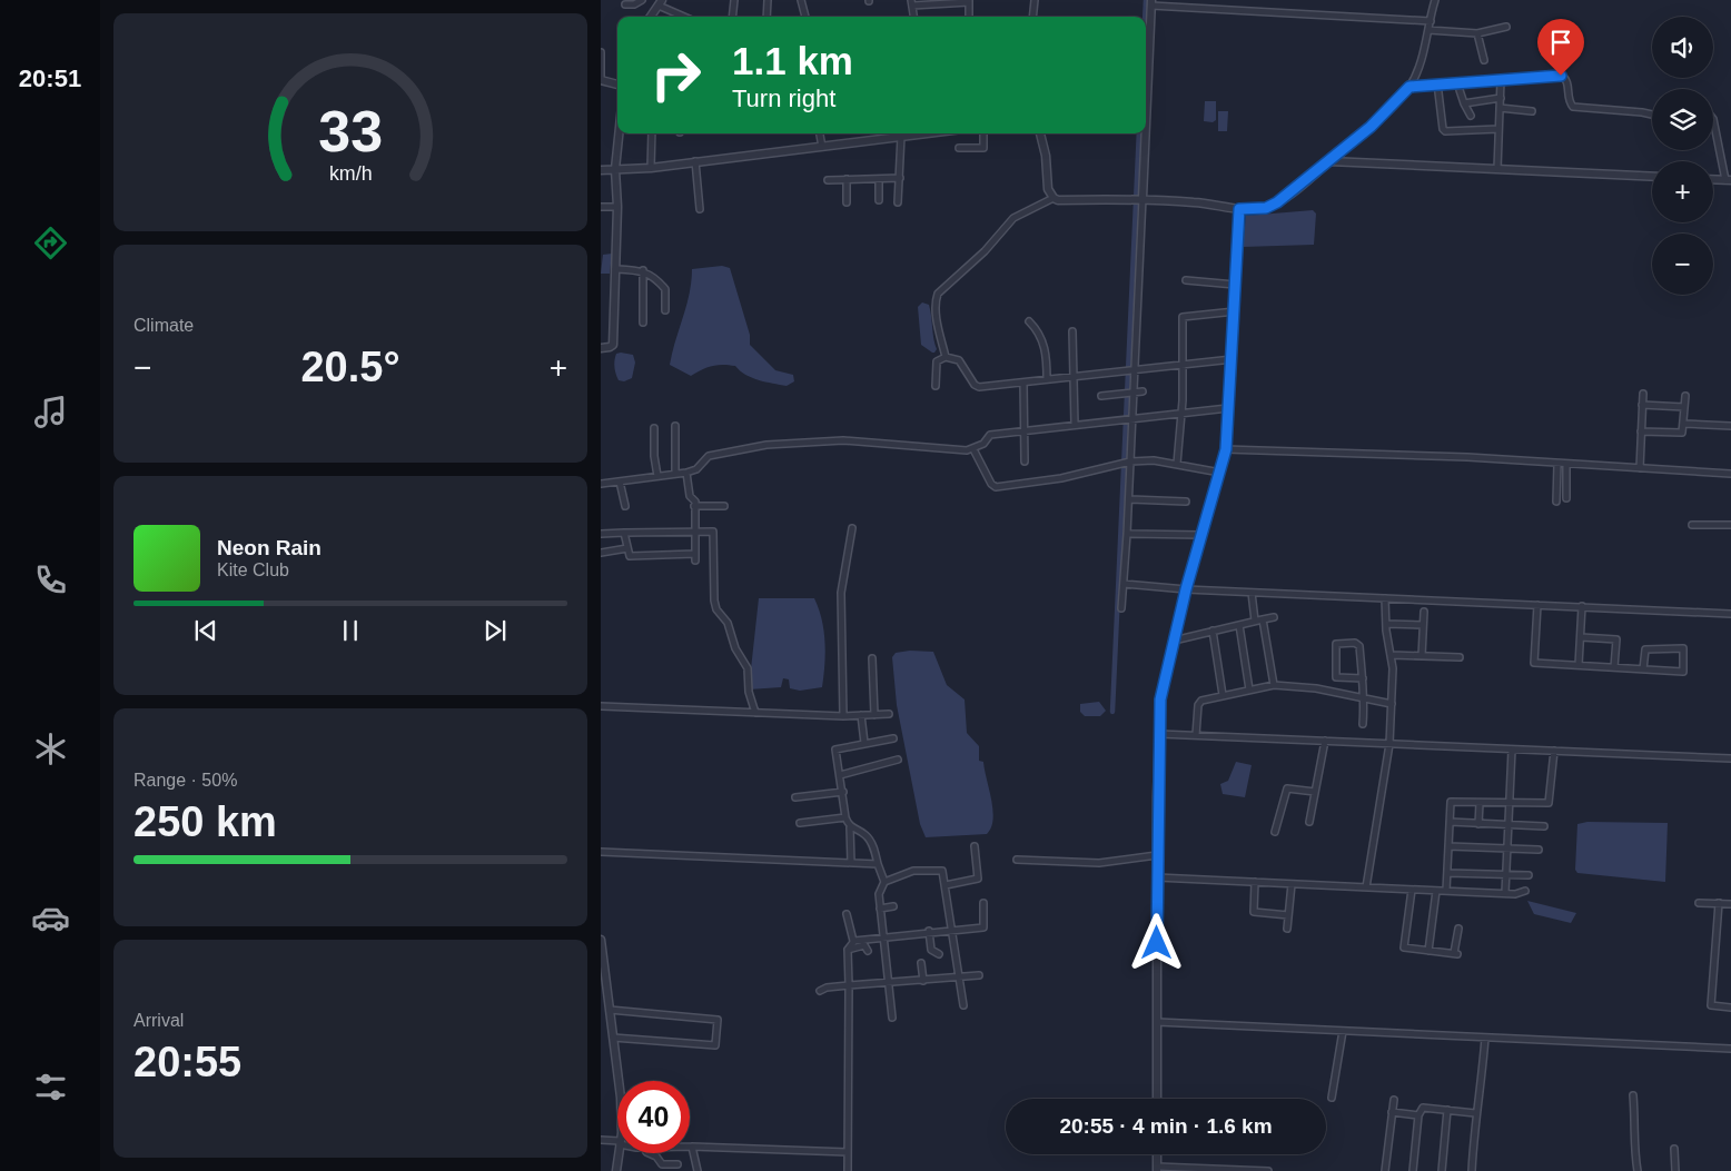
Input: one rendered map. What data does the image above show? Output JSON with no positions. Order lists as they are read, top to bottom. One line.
{"page":{"tabs":"20:51","map_buttons":["+","−"],"turn":["1.1 km","Turn right"],"tile":["Climate",["Range · 50%","250 km"],["Arrival","20:55"]],"heat":["−","20.5°","+"],"song":["Neon Rain","Kite Club"],"limit":"40","trip":"20:55 · 4 min · 1.6 km","gauge":["33","km/h"]}}
